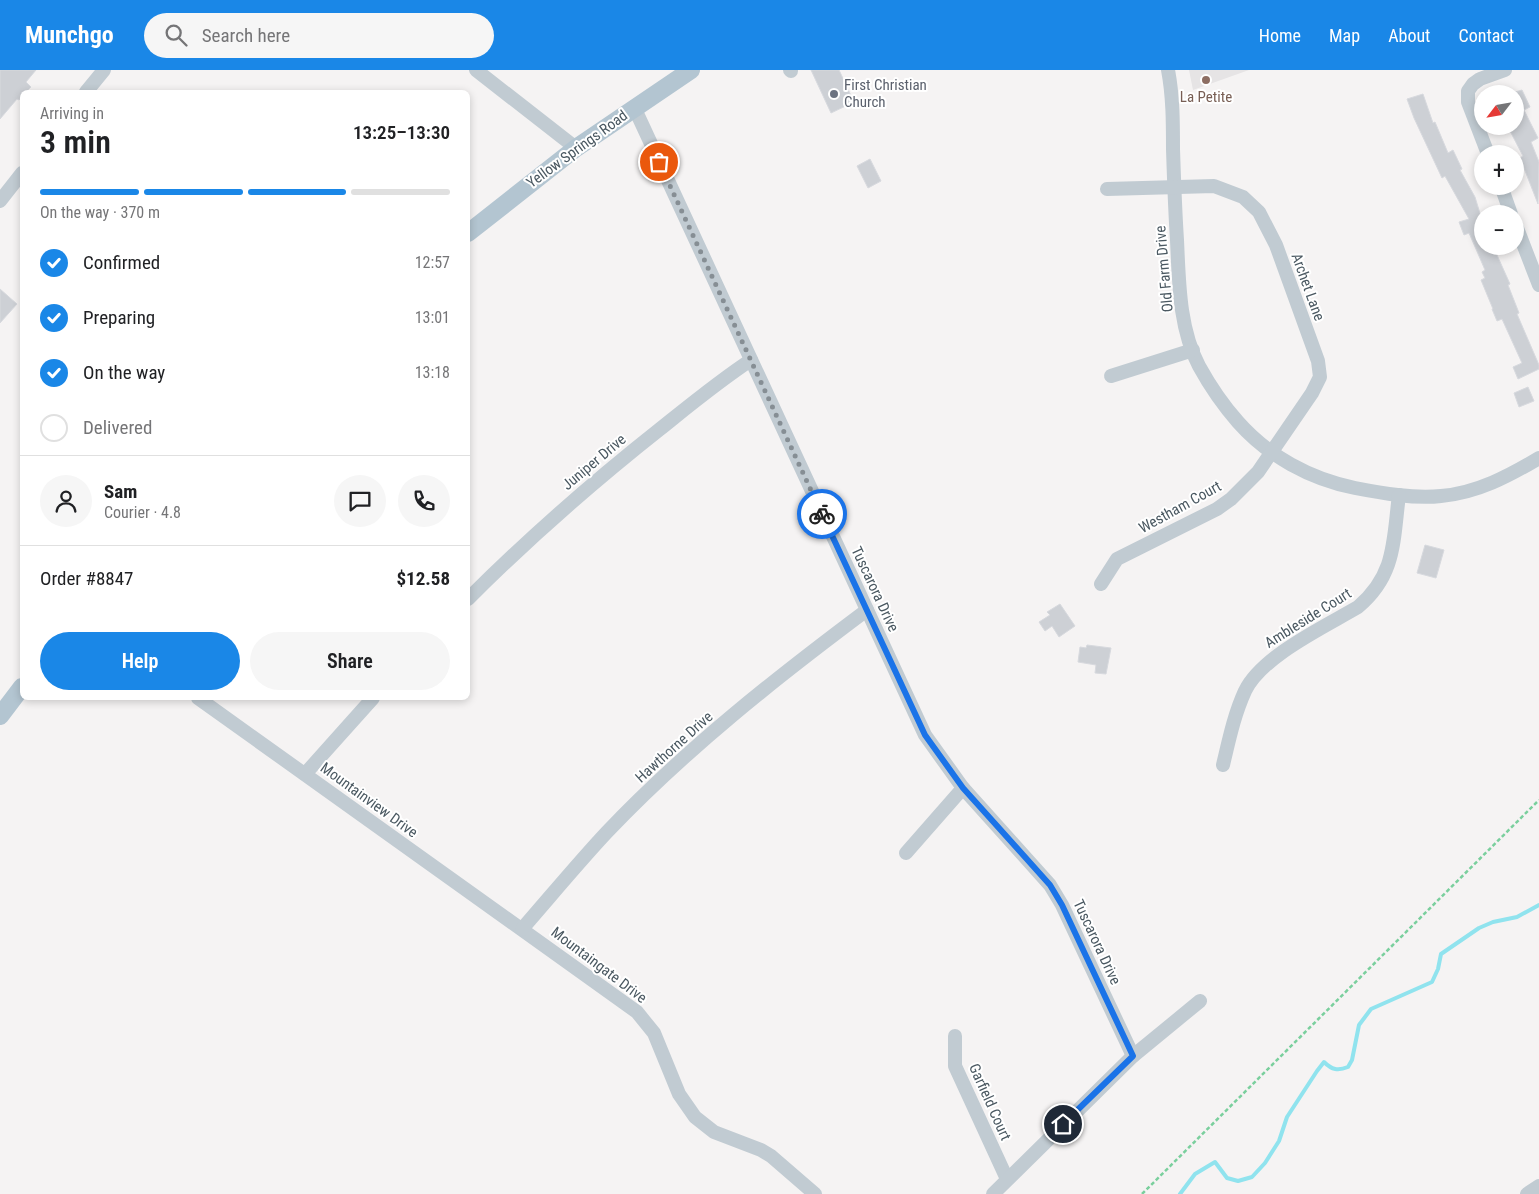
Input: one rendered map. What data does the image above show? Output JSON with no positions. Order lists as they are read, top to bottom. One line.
{"streets":{"main road":["Yellow Springs Road"],"street":["Old Farm Drive","Archet Lane","Juniper Drive","Westham Court","Tuscarora Drive","Ambleside Court","Hawthorne Drive","Mountainview Drive","Mountaingate Drive","Garfield Court"]},"crossings":[["Yellow Springs Road","Tuscarora Drive"],["Old Farm Drive","Archet Lane"],["Old Farm Drive","Westham Court"],["Old Farm Drive","Ambleside Court"],["Archet Lane","Westham Court"],["Juniper Drive","Tuscarora Drive"],["Tuscarora Drive","Hawthorne Drive"],["Hawthorne Drive","Mountainview Drive"],["Hawthorne Drive","Mountaingate Drive"],["Mountainview Drive","Mountaingate Drive"]],"places":["La Petite","First Christian Church"],"north":"bottom left","page":{"header":"Munchgo","search":"Search here","nav":["Home","Map","About","Contact"],"map_buttons":["+","−"],"heading":["3 min","Arriving in","13:25–13:30"],"panel":["Sam","Courier · 4.8","Order #8847","$12.58"],"bar":"On the way · 370 m","list":[["Confirmed","12:57"],["Preparing","13:01"],["On the way","13:18"],"Delivered"],"buttons":["Help","Share"]}}
